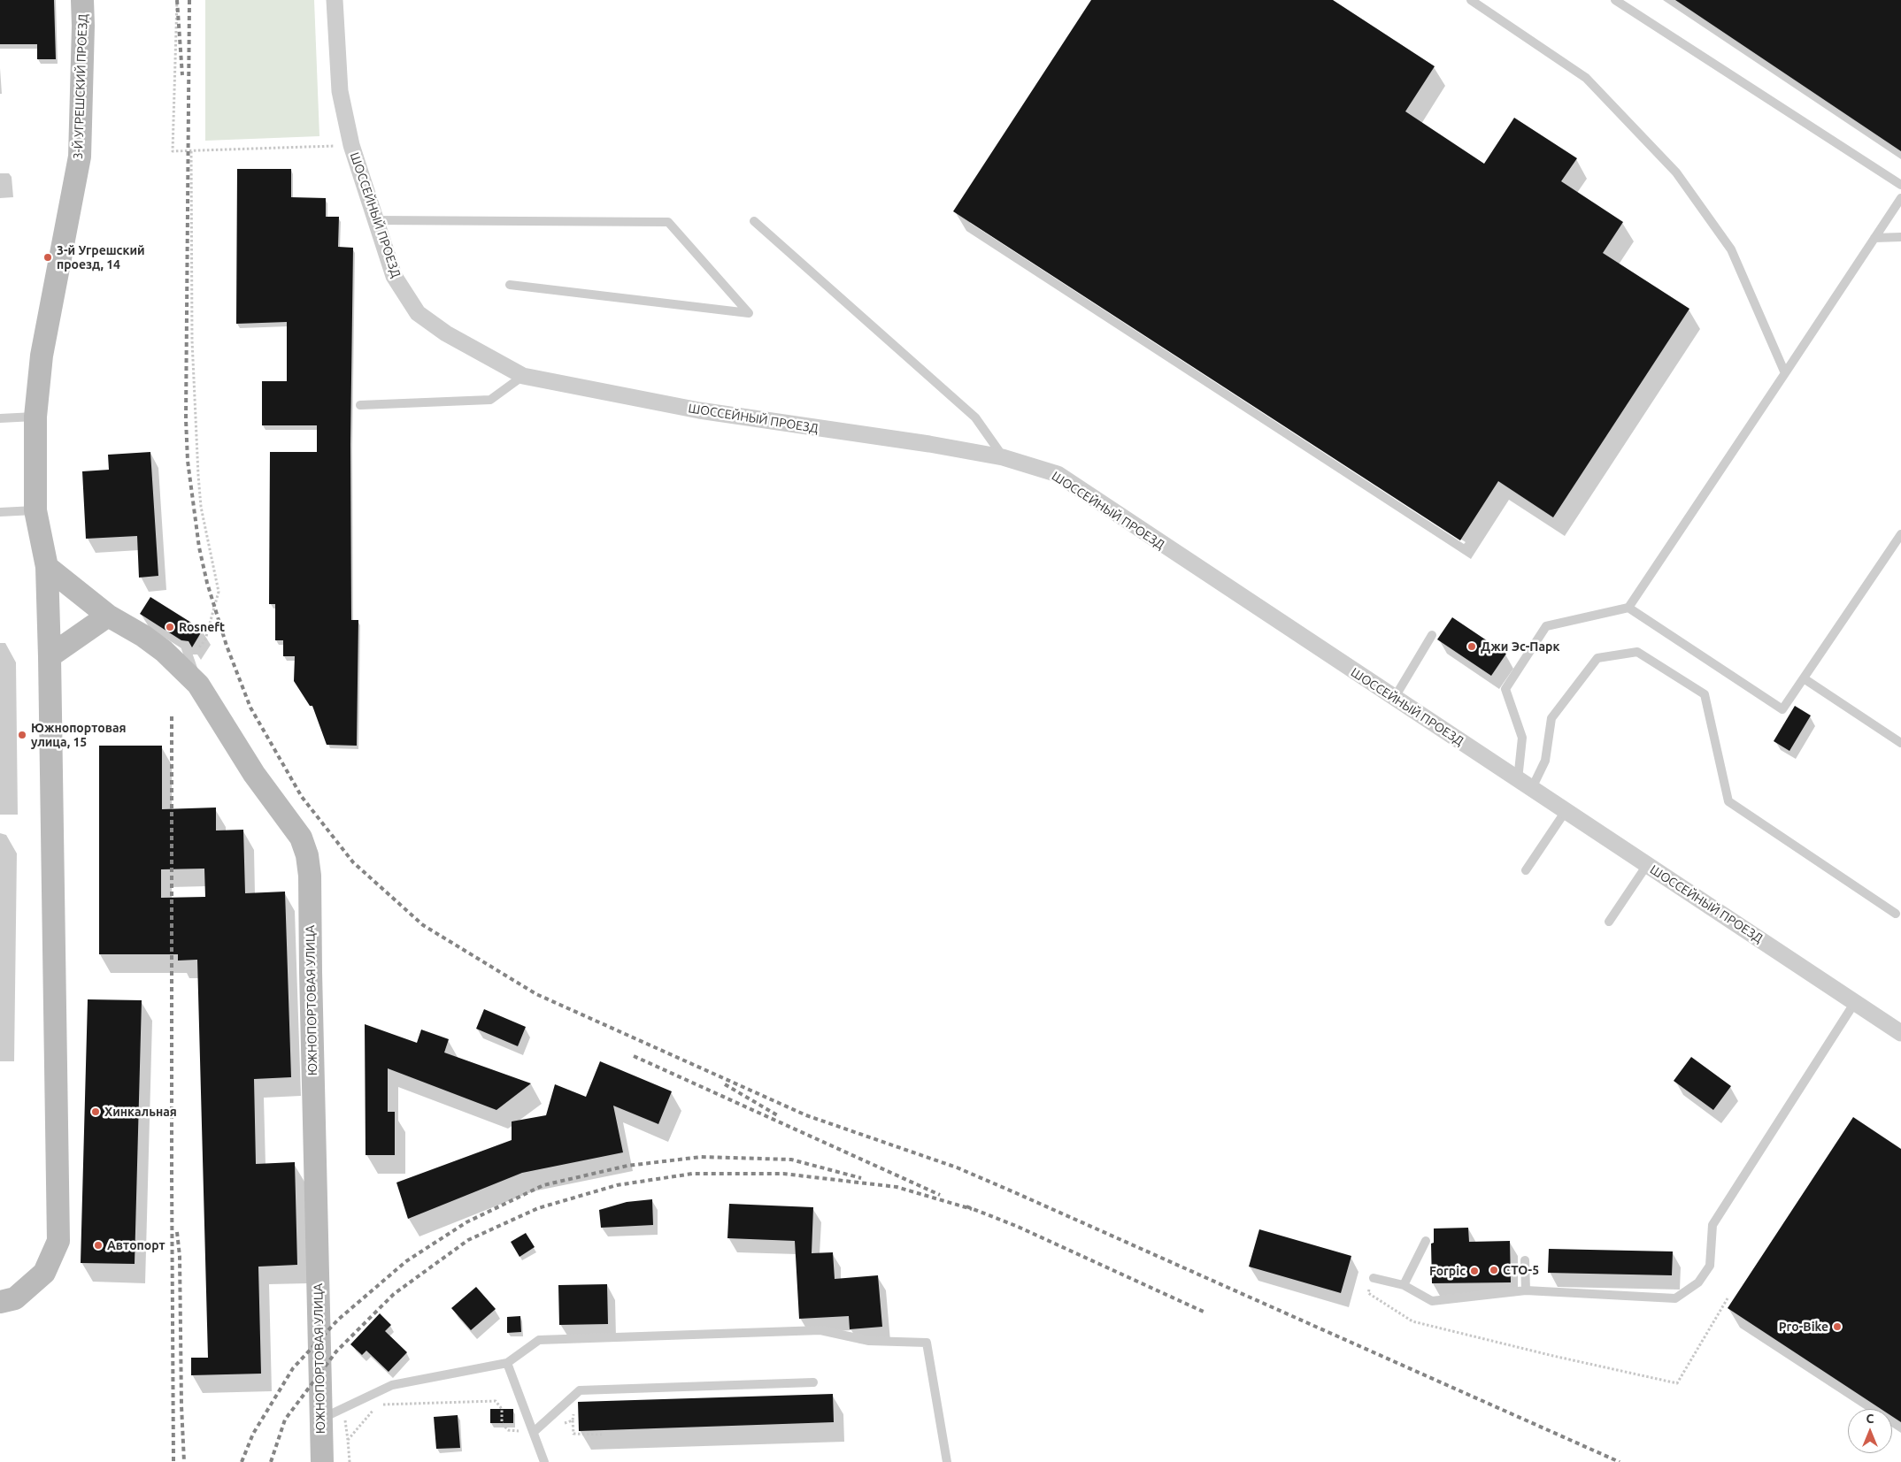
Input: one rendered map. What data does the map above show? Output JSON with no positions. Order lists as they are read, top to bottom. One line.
{"streets":{"street":["3-Й УГРЕШСКИЙ ПРОЕЗД","ШОССЕЙНЫЙ ПРОЕЗД","ЮЖНОПОРТОВАЯ УЛИЦА"]},"crossings":[["3-Й УГРЕШСКИЙ ПРОЕЗД","ЮЖНОПОРТОВАЯ УЛИЦА"]],"places":["3-й Угрешский проезд, 14","Rosneft","Джи Эс-Парк","Южнопортовая улица, 15","Хинкальная","Автопорт","СТО-5","Forpic","Pro-Bike"],"north":"top"}
